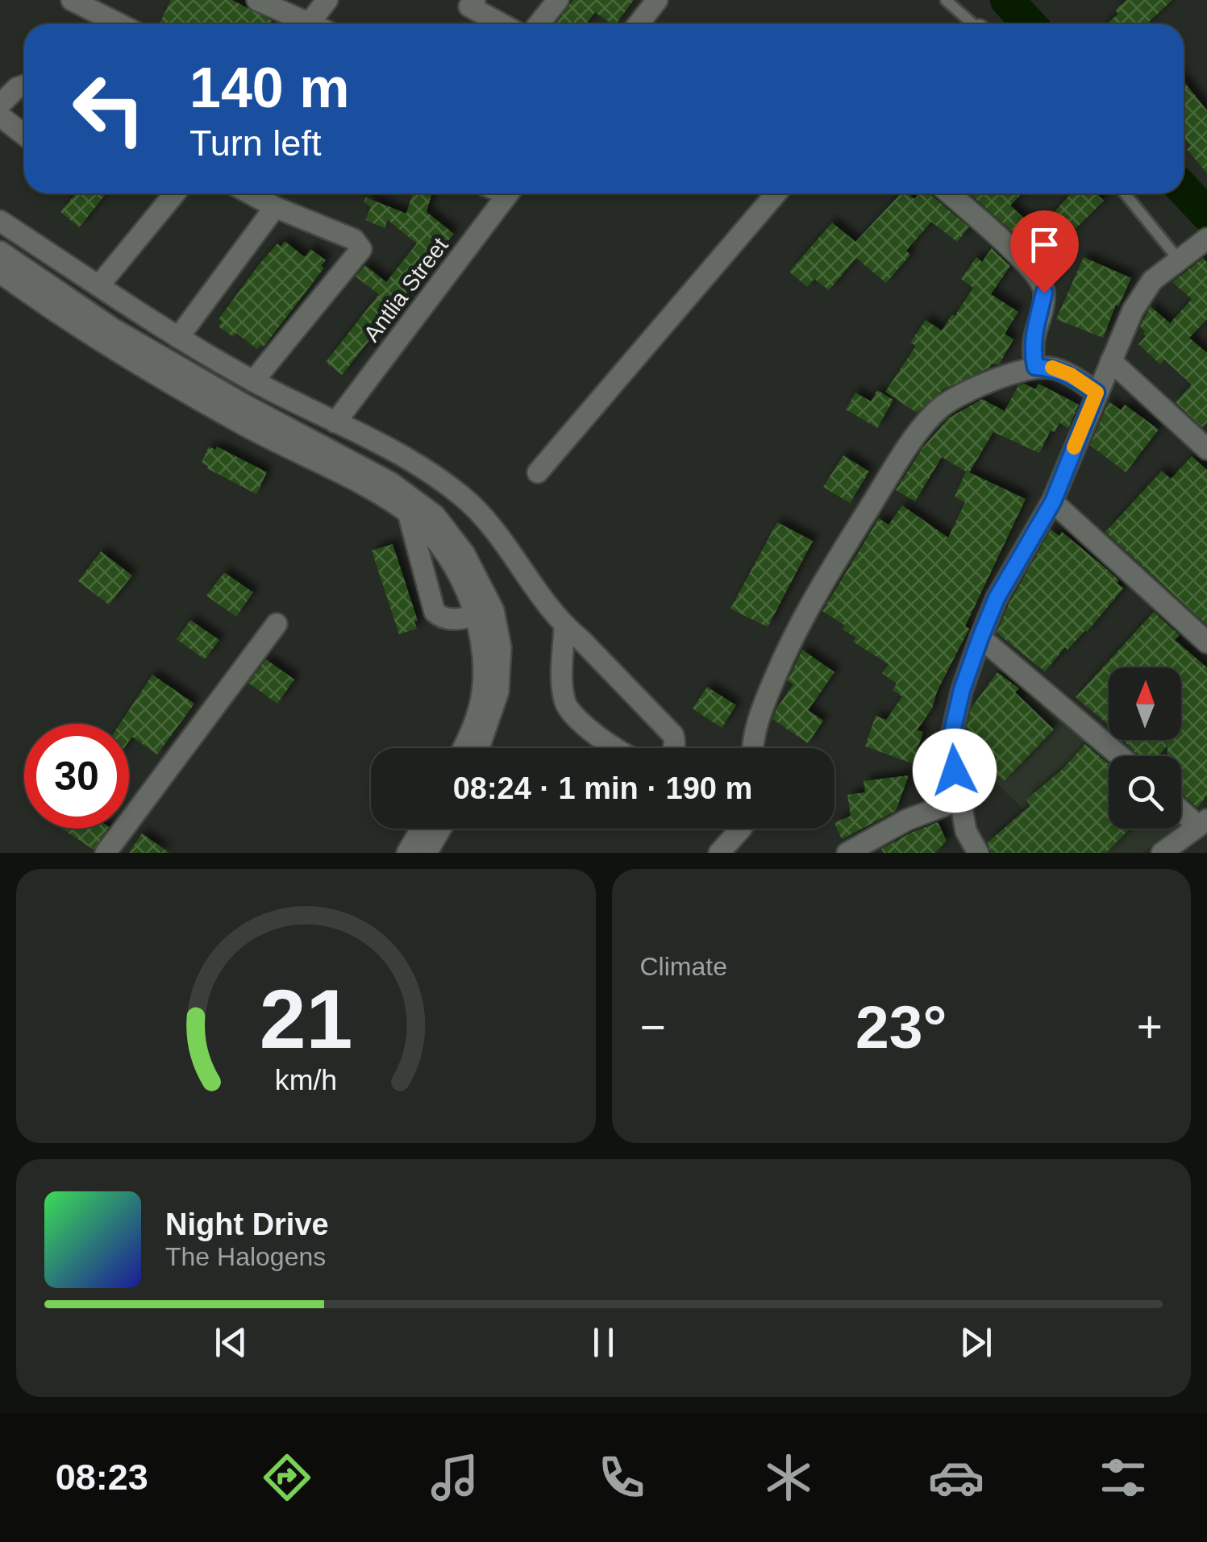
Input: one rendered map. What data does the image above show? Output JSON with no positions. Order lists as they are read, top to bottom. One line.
{"streets":{"street":["Antlia Street"]},"north":"top","page":{"turn":["140 m","Turn left"],"limit":"30","trip":"08:24 · 1 min · 190 m","tile":"Climate","heat":["−","23°","+"],"song":["Night Drive","The Halogens"],"tabs":"08:23","gauge":["21","km/h"]}}
